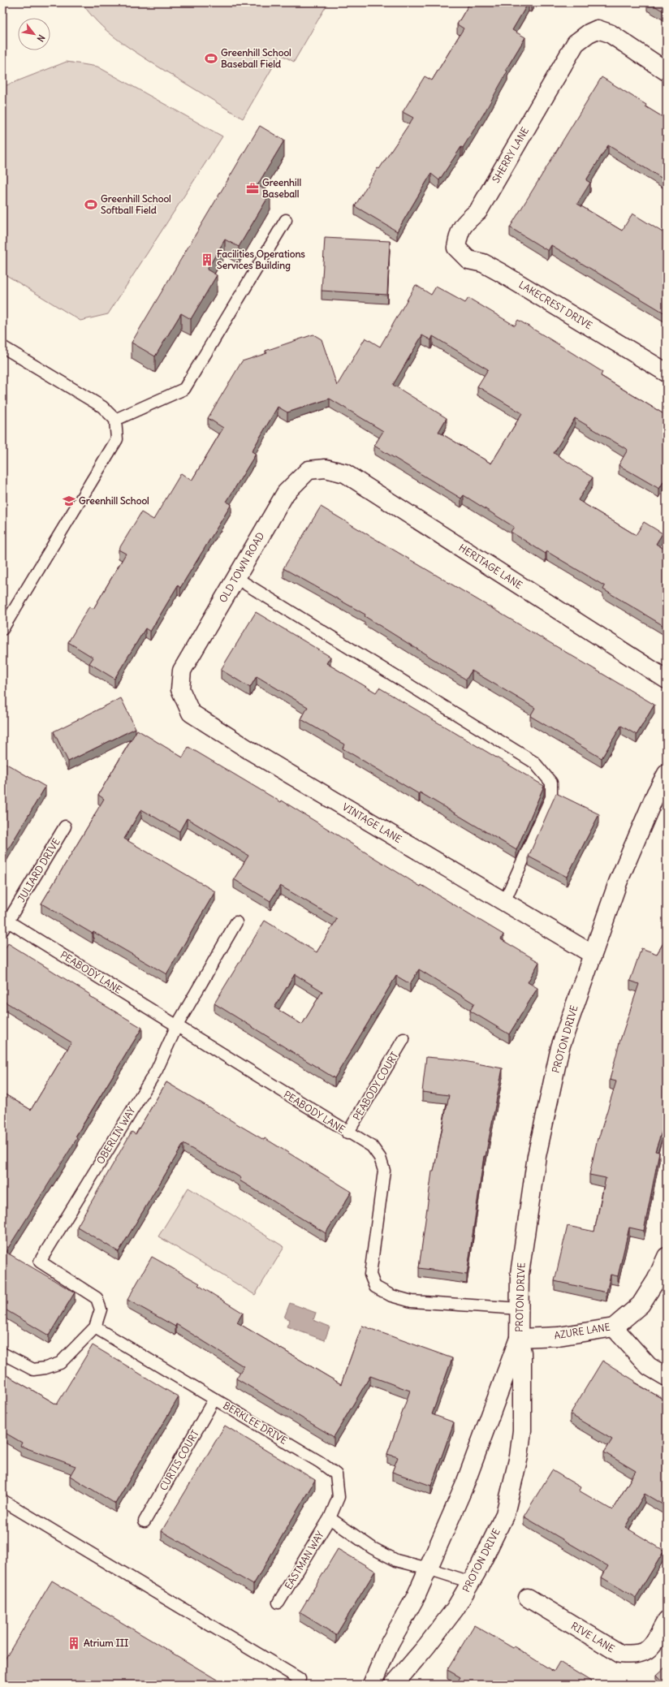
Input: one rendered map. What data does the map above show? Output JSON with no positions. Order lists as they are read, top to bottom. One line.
{"streets":{"street":["SHERRY LANE","LAKECREST DRIVE","HERITAGE LANE","OLD TOWN ROAD","VINTAGE LANE","PROTON DRIVE","AZURE LANE","RIVE LANE"],"lane":["JULIARD DRIVE","PEABODY LANE","PEABODY COURT","OBERLIN WAY","BERKLEE DRIVE","CURTIS COURT","EASTMAN WAY"]},"crossings":[["SHERRY LANE","LAKECREST DRIVE"],["HERITAGE LANE","OLD TOWN ROAD"],["OLD TOWN ROAD","VINTAGE LANE"],["VINTAGE LANE","PROTON DRIVE"],["JULIARD DRIVE","PEABODY LANE"],["PEABODY LANE","PROTON DRIVE"],["PEABODY LANE","PEABODY COURT"],["PEABODY LANE","OBERLIN WAY"],["PROTON DRIVE","AZURE LANE"],["OBERLIN WAY","BERKLEE DRIVE"],["BERKLEE DRIVE","CURTIS COURT"],["BERKLEE DRIVE","EASTMAN WAY"]],"places":{"sports":["Greenhill School Baseball Field","Greenhill School Softball Field"],"office":["Greenhill Baseball"],"building":["Facilities Operations Services Building","Atrium III"],"school or university":["Greenhill School"]},"north":"bottom right"}
